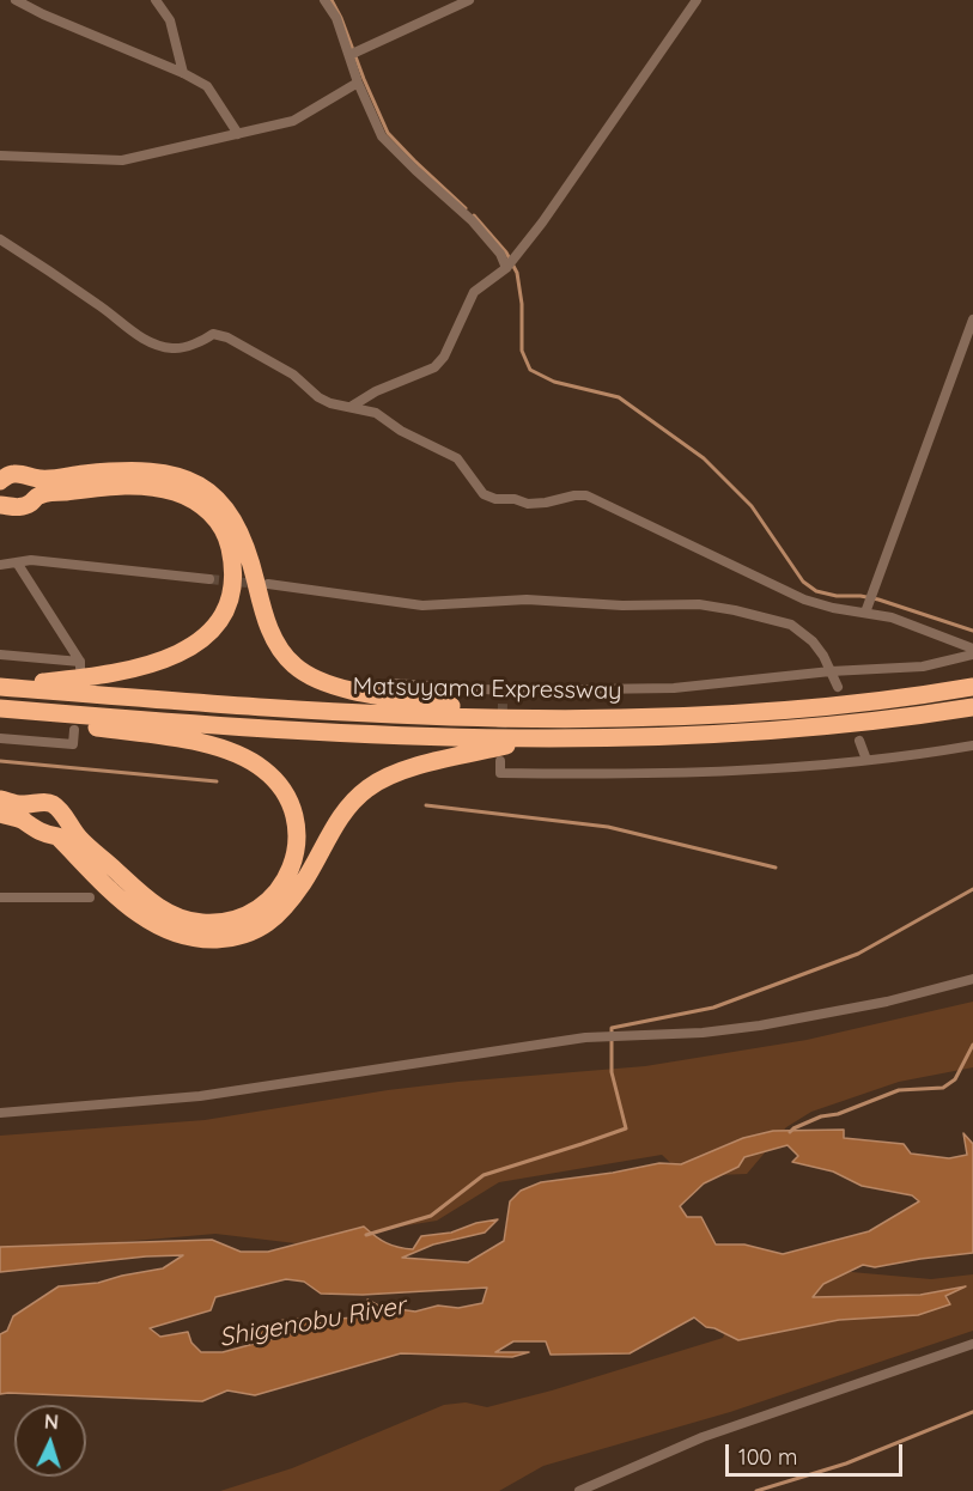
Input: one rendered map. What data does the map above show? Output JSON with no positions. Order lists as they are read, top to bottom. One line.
{"streets":{"highway":["Matsuyama Expressway"]},"water":["Shigenobu River"],"scale_bar":"100 m","north":"top"}
